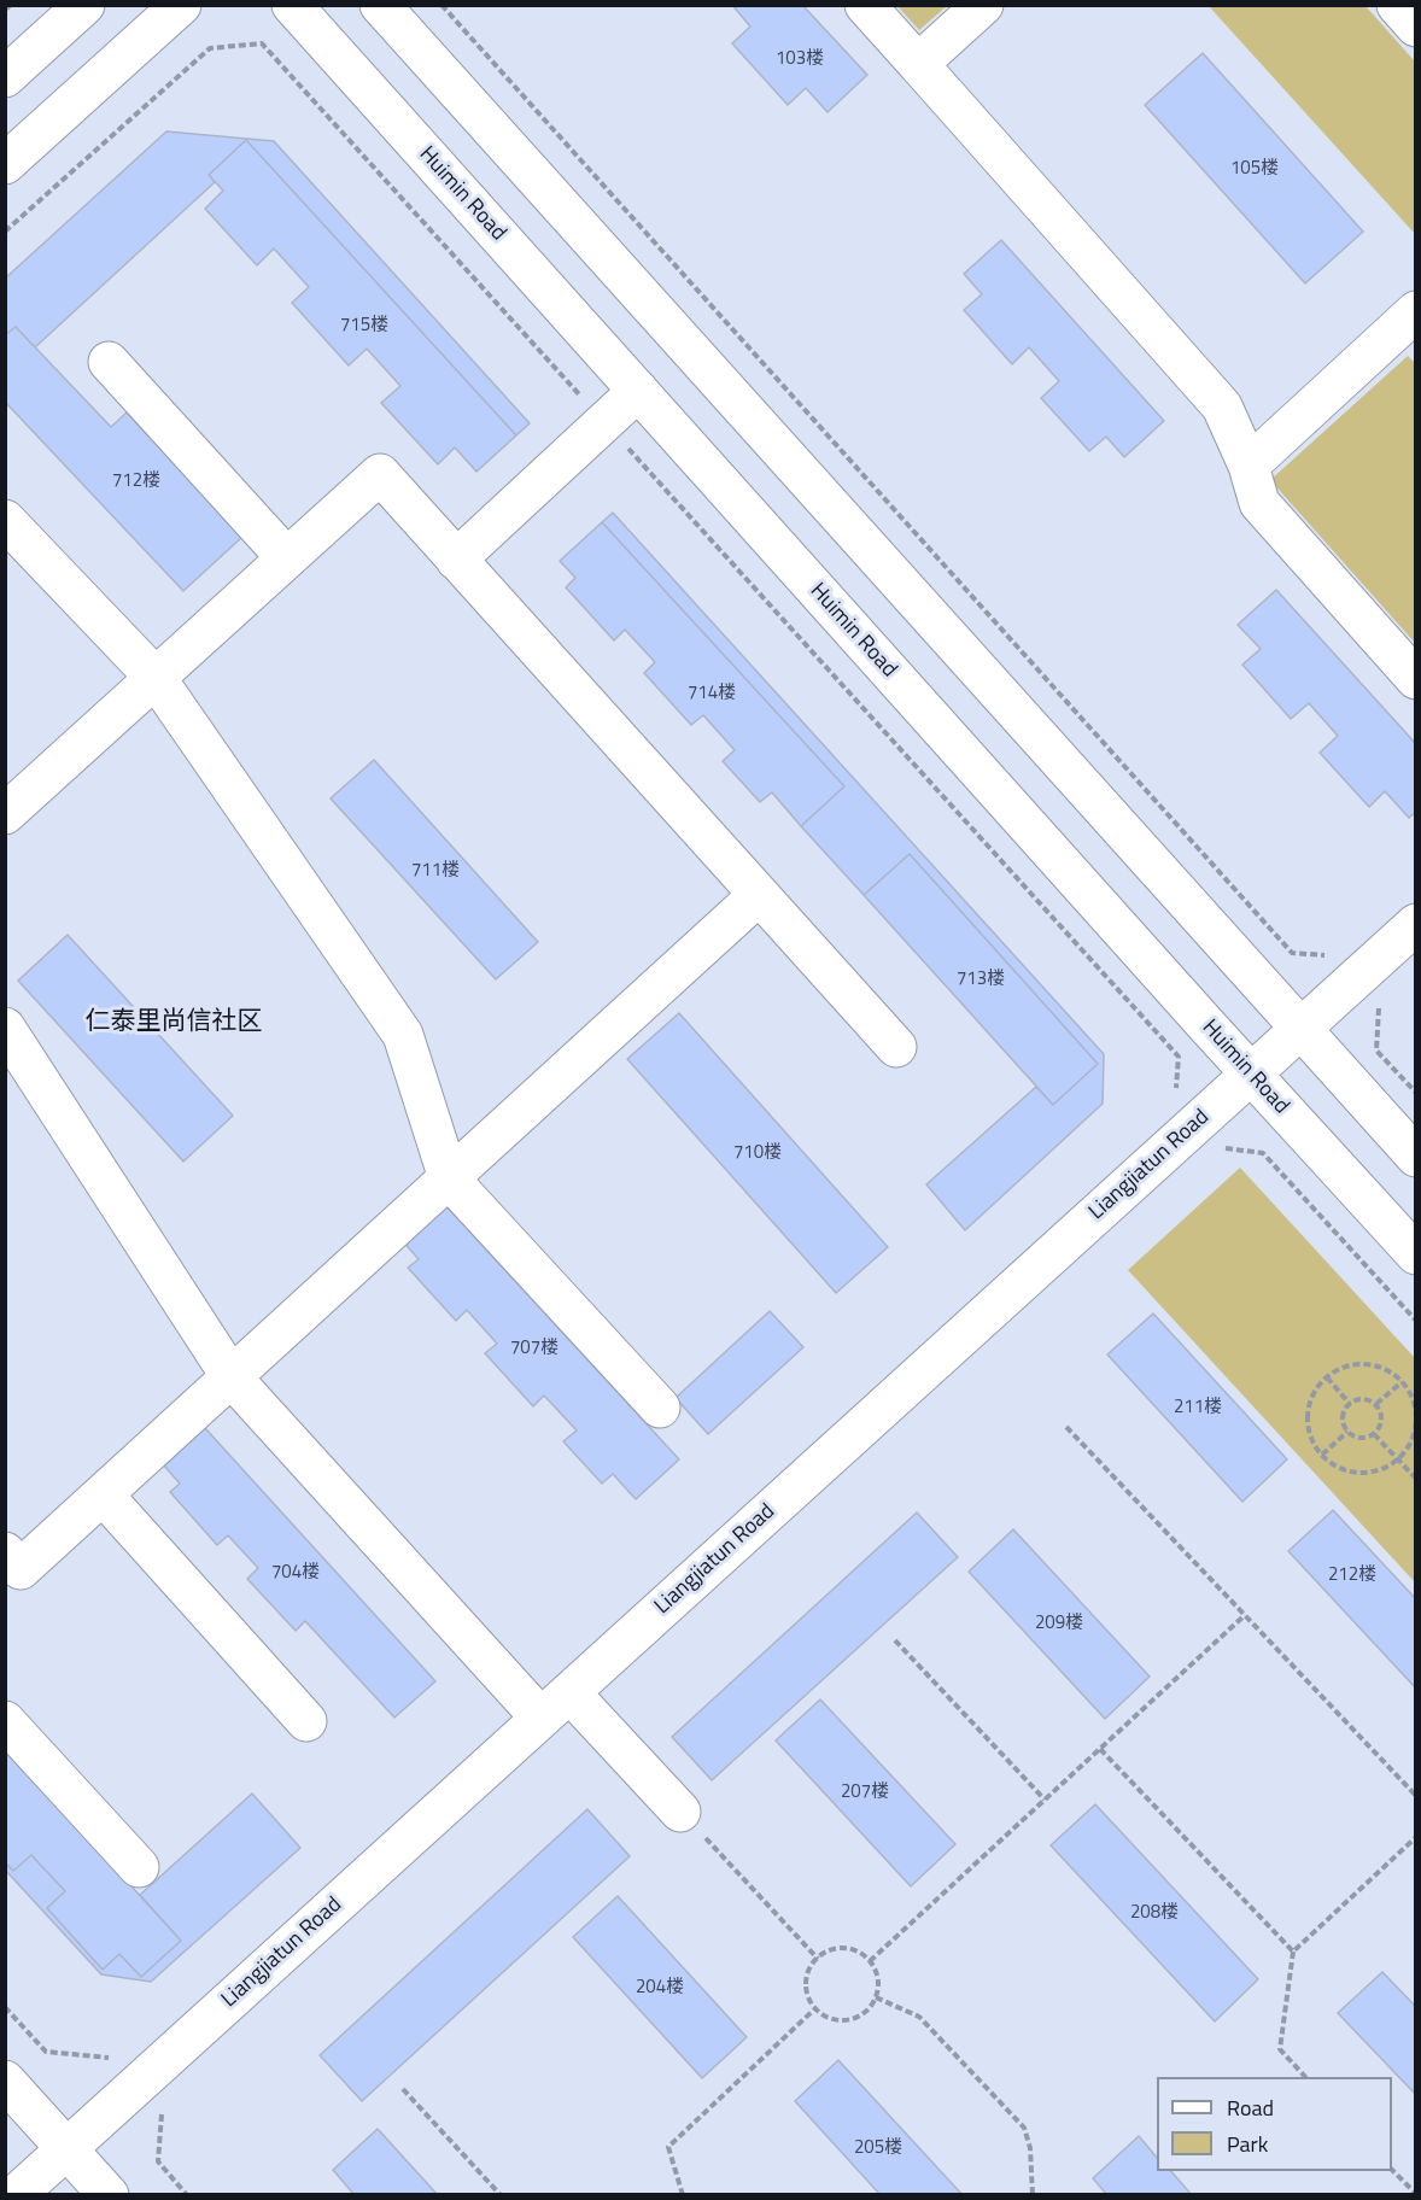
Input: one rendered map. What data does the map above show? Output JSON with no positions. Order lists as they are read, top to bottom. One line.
{"streets":{"main road":["Huimin Road","Liangjiatun Road"]},"crossings":[["Huimin Road","Liangjiatun Road"]],"districts":["仁泰里尚信社区"],"house_numbers":["103楼","105楼","715楼","712楼","714楼","711楼","713楼","710楼","707楼","211楼","704楼","212楼","209楼","207楼","208楼","204楼","205楼"],"legend":["Road","Park"]}
